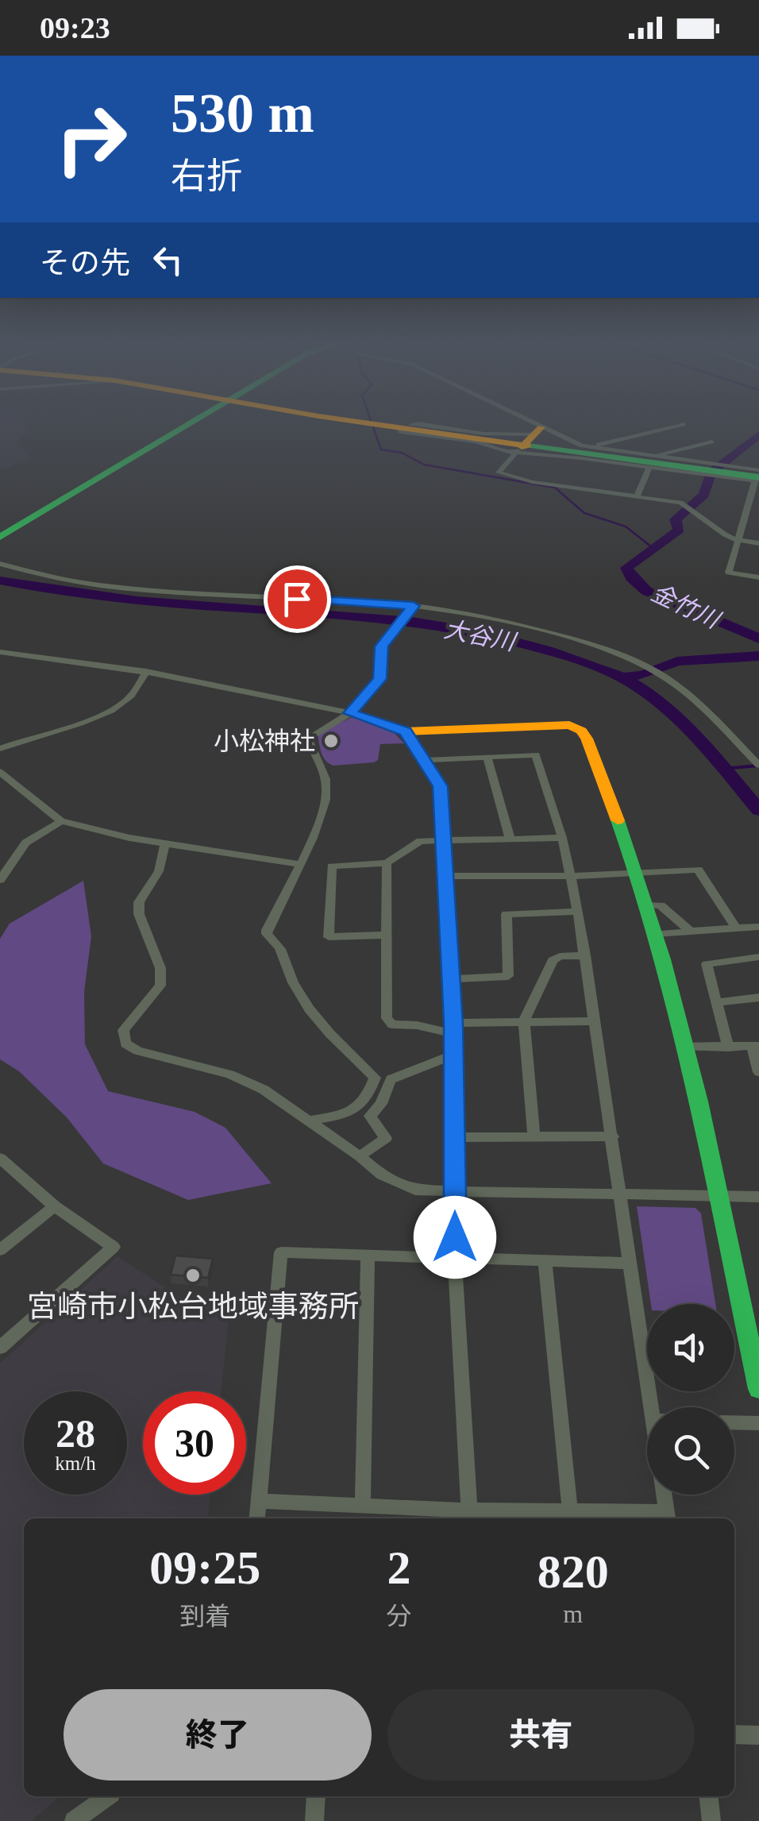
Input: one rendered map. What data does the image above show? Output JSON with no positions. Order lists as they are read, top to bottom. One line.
{"water":["金竹川","大谷川"],"places":["小松神社","宮崎市小松台地域事務所"],"page":{"status":"09:23","turn":["530 m","右折"],"then":"その先","speed":"28 km/h","limit":"30","eta":["09:25","到着","2","分","820","m"],"buttons":["終了","共有"]}}
